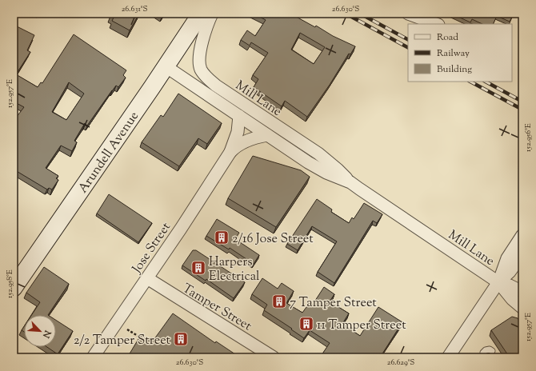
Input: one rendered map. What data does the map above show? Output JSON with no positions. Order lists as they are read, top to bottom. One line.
{"streets":{"main road":["Arundell Avenue"],"street":["Mill Lane","Jose Street","Tamper Street"]},"crossings":[["Mill Lane","Arundell Avenue"],["Mill Lane","Jose Street"],["Jose Street","Tamper Street"]],"places":{"building":["2/16 Jose Street","Harpers Electrical","7 Tamper Street","11 Tamper Street","2/2 Tamper Street"]},"legend":["Road","Railway","Building"],"north":"bottom right","coordinates":["26.631°S","26.630°S","152.957°E","152.956°E","152.958°E","26.629°S"]}
